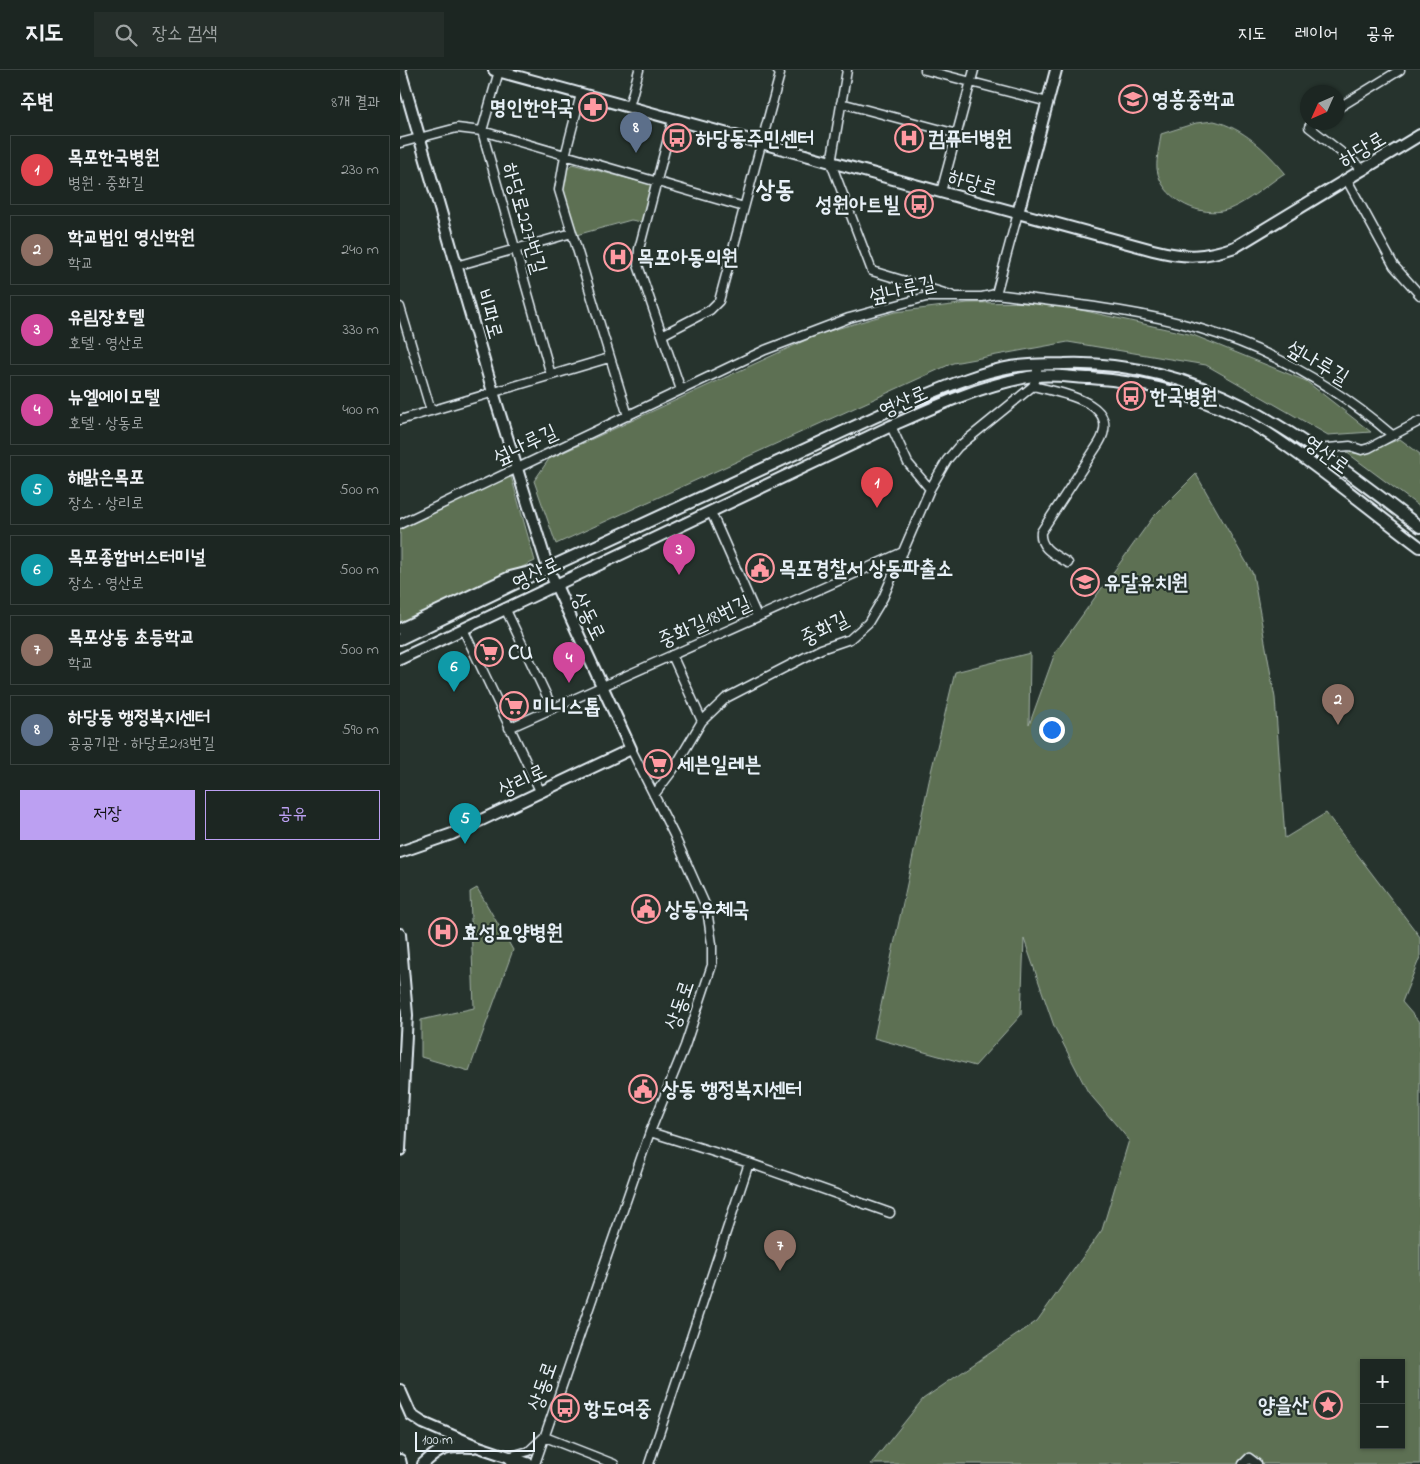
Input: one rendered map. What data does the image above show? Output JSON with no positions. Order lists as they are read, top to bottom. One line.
{"streets":{"street":["하당로","하당로227번길","섶나루길","비파로","영산로","상동로","중화길18번길","중화길","상리로"]},"crossings":[["섶나루길","비파로"],["비파로","영산로"],["비파로","상동로"],["영산로","상동로"],["영산로","중화길"],["상동로","중화길18번길"],["상동로","중화길"],["상동로","상리로"],["중화길18번길","중화길"]],"districts":["상동"],"places":{"school or university":["영흥중학교","유달유치원"],"pharmacy":["명인한약국"],"bus stop":["하당동주민센터","성원아트빌","한국병원","항도여중"],"hospital":["컴퓨터병원","목포아동의원","효성요양병원"],"public building":["목포경찰서 상동파출소","상동우체국","상동 행정복지센터"],"supermarket":["CU","미니스톱","세븐일레븐"],"place":["양을산"]},"scale_bar":"100 m","north":"bottom left","page":{"header":"지도","search":"장소 검색","nav":["지도","레이어","공유"],"heading":["주변","8개 결과"],"pins":["8","1","3","4","6","2","5","7"],"list":[{"mark":"1","name":"목포한국병원","note":"병원 · 중화길","value":"230 m"},{"mark":"2","name":"학교법인 영신학원","note":"학교","value":"240 m"},{"mark":"3","name":"유림장호텔","note":"호텔 · 영산로","value":"330 m"},{"mark":"4","name":"뉴엘에이모텔","note":"호텔 · 상동로","value":"400 m"},{"mark":"5","name":"해맑은목포","note":"장소 · 상리로","value":"500 m"},{"mark":"6","name":"목포종합버스터미널","note":"장소 · 영산로","value":"500 m"},{"mark":"7","name":"목포상동 초등학교","note":"학교","value":"500 m"},{"mark":"8","name":"하당동 행정복지센터","note":"공공기관 · 하당로213번길","value":"590 m"}],"buttons":["저장","공유"],"map_buttons":["+","−"],"scale":"100 m"}}
